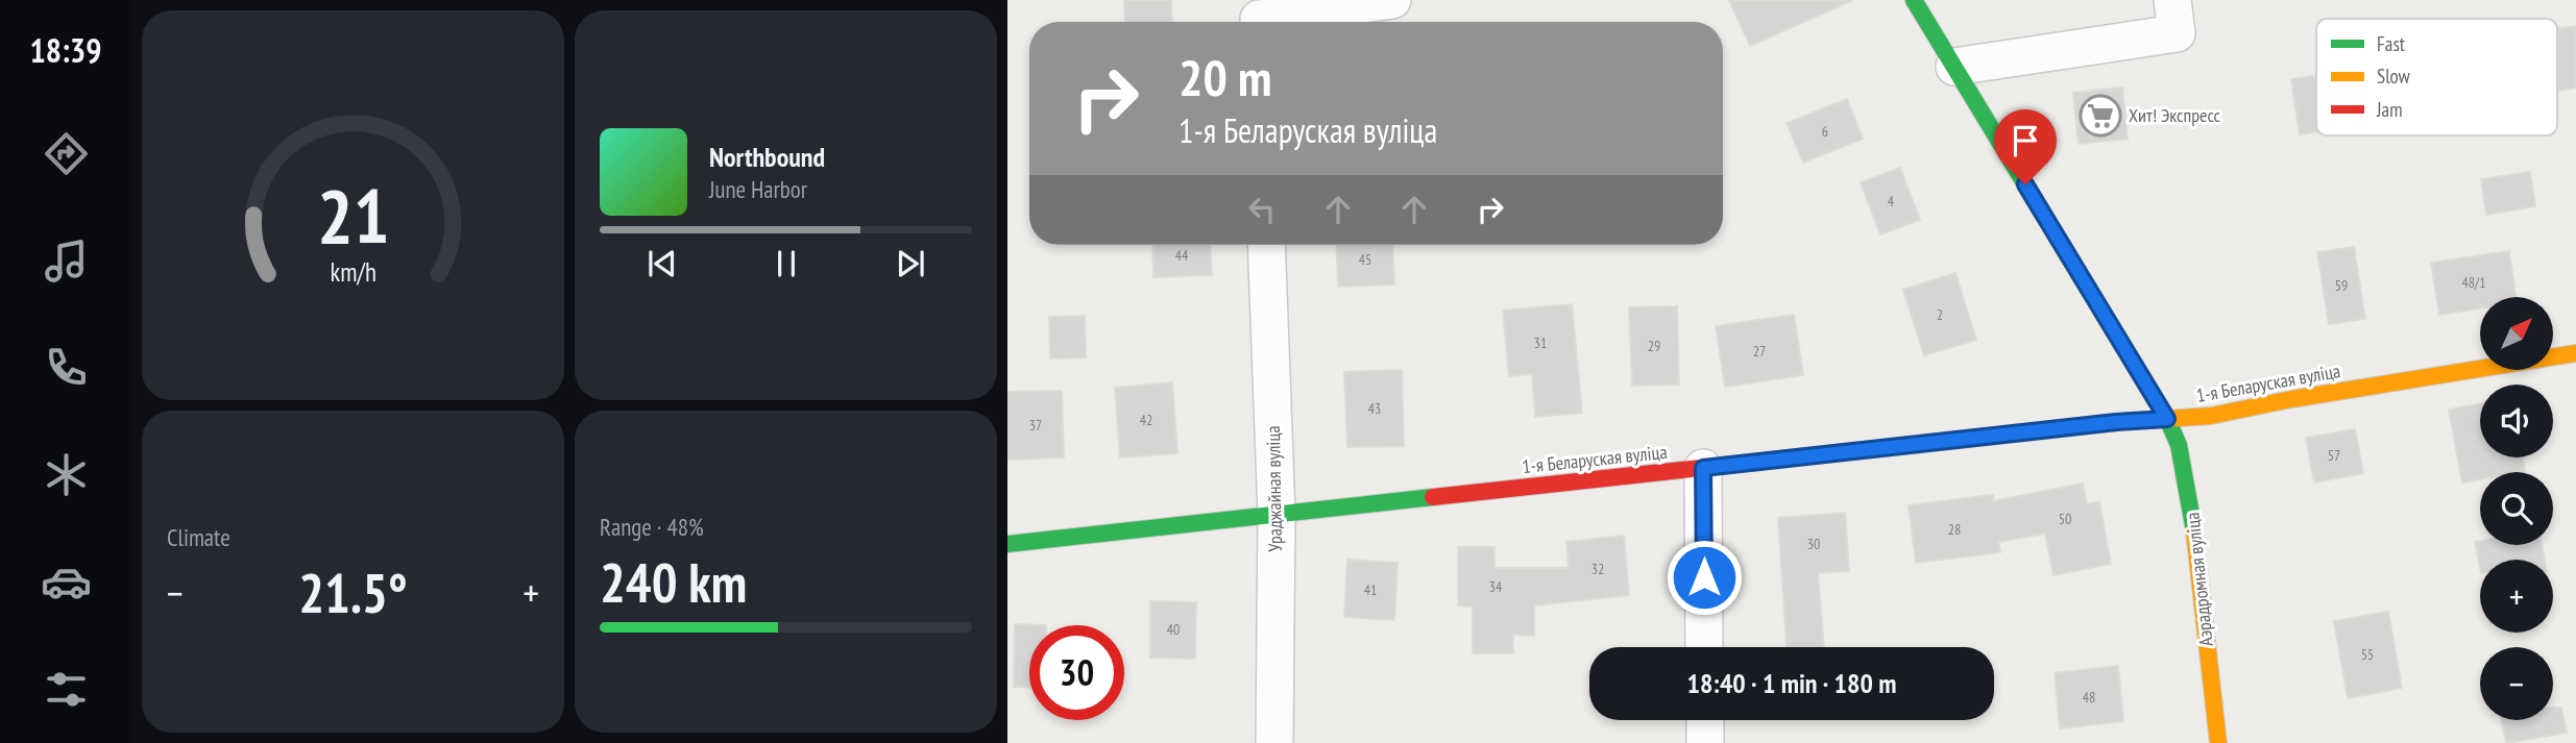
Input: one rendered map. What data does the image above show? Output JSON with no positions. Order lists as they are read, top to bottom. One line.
{"streets":{"street":["1-я Беларуская вуліца","Ураджайная вуліца","Аэрадромная вуліца"]},"crossings":[["1-я Беларуская вуліца","Ураджайная вуліца"],["1-я Беларуская вуліца","Аэрадромная вуліца"]],"places":{"supermarket":["Хит! Экспресс"]},"house_numbers":["6","4","44","45","48/1","59","2","31","29","27","43","42","37","57","50","28","30","32","34","41","40","55","48"],"legend":["Fast","Slow","Jam"],"north":"top right","page":{"tabs":"18:39","turn":["20 m","1-я Беларуская вуліца"],"song":["Northbound","June Harbor"],"map_buttons":["+","−"],"tile":["Climate",["Range · 48%","240 km"]],"heat":["−","21.5°","+"],"limit":"30","trip":"18:40 · 1 min · 180 m","gauge":["21","km/h"]}}
